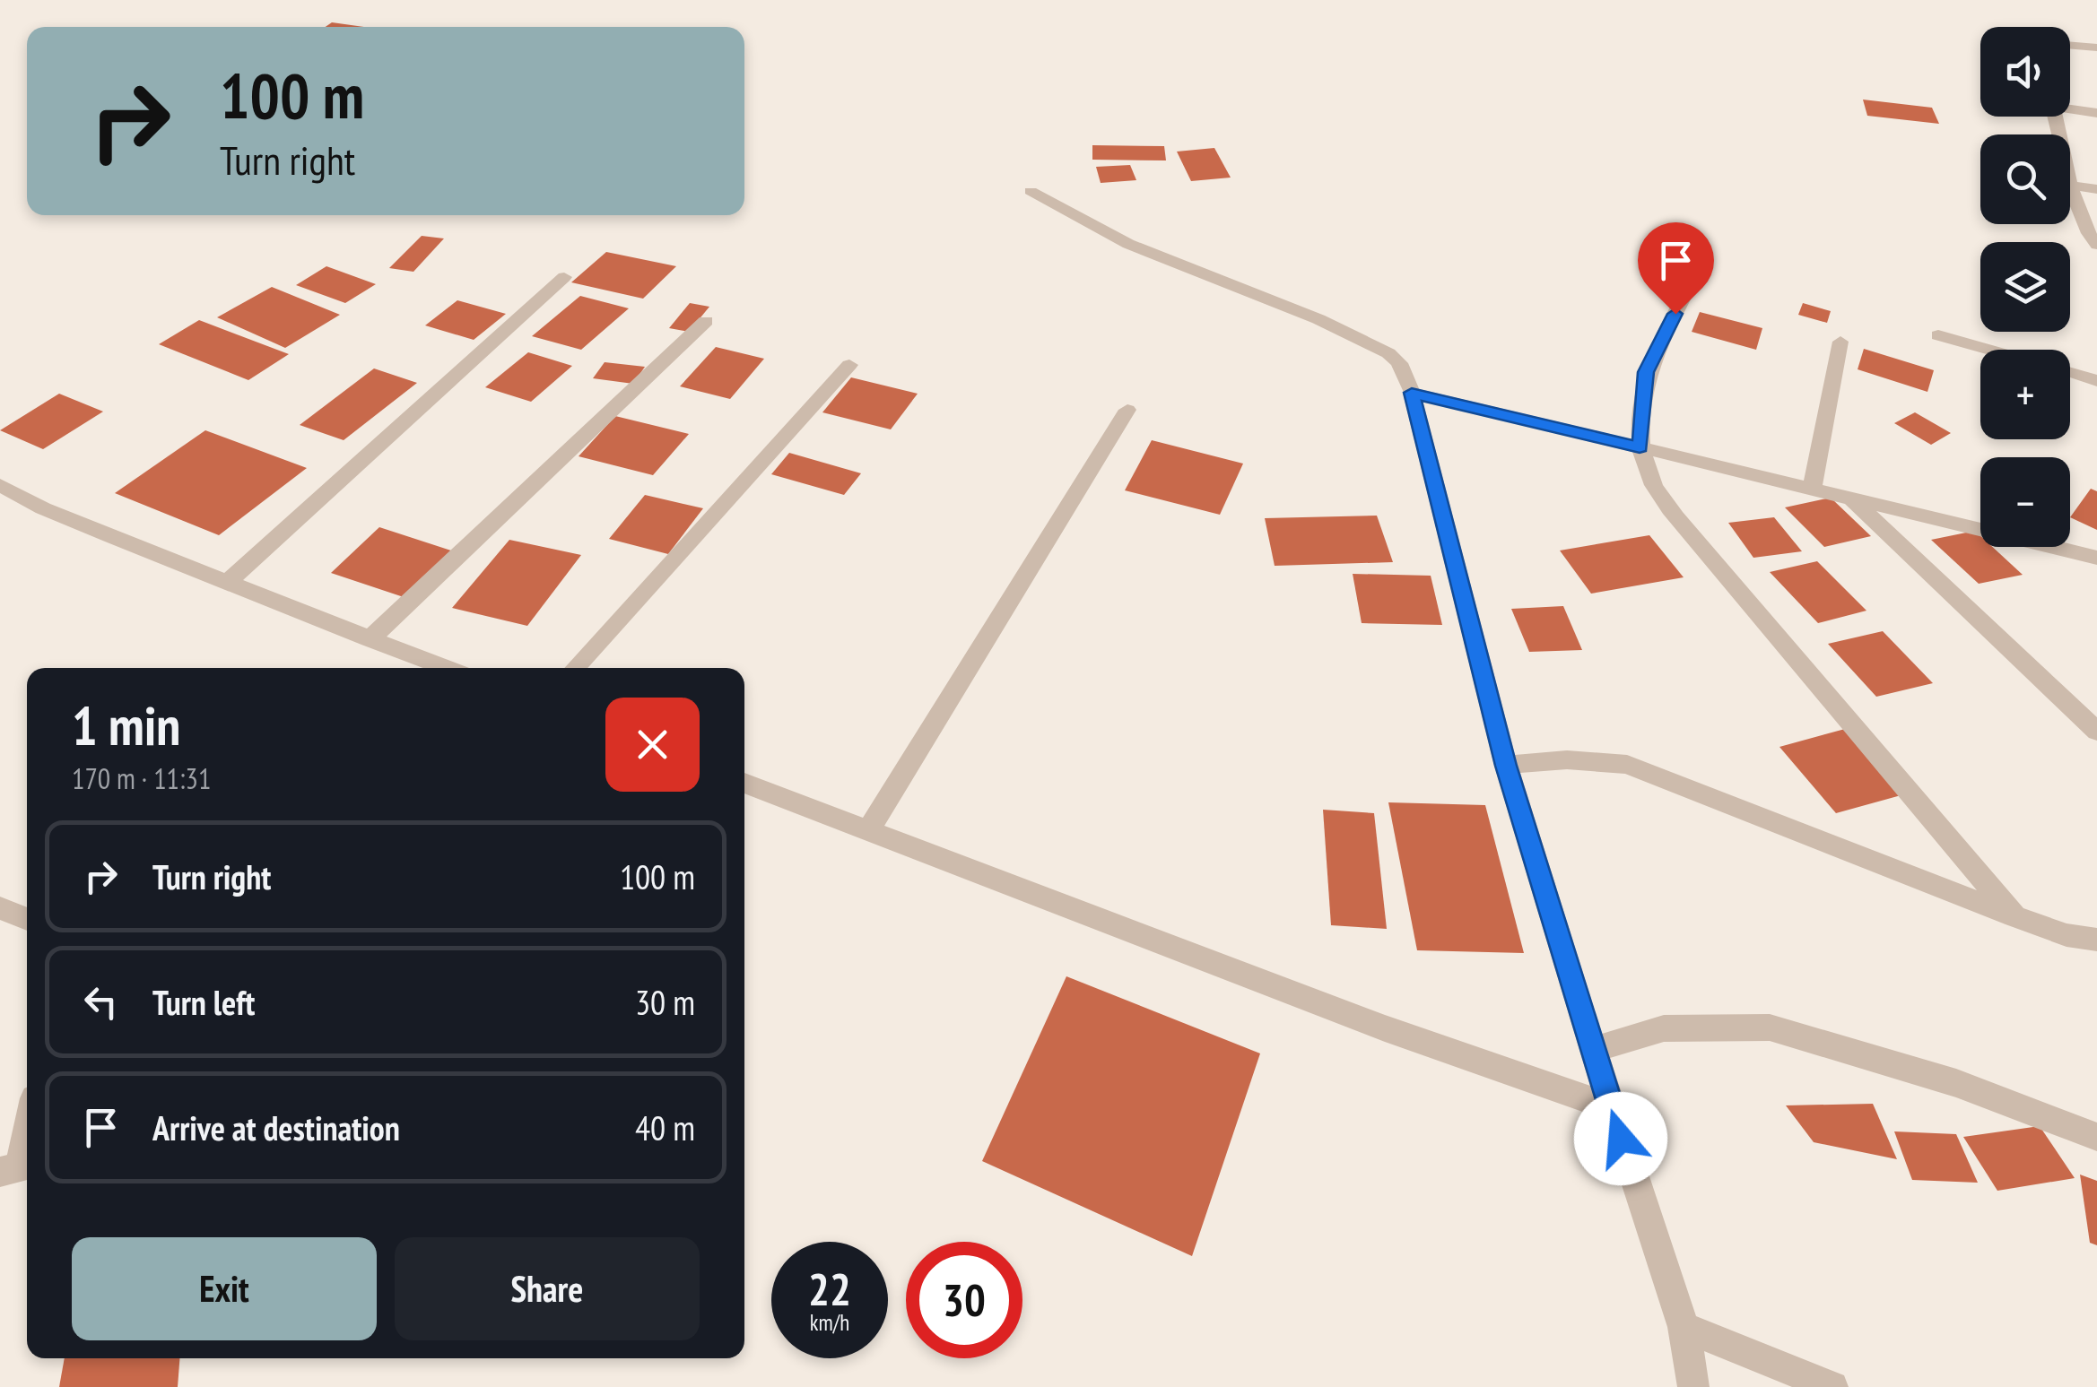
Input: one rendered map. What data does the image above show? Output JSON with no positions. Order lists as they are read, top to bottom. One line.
{"page":{"map_buttons":["+","−"],"turn":["100 m","Turn right"],"heading":["1 min","170 m · 11:31"],"list":[{"name":"Turn right","value":"100 m"},{"name":"Turn left","value":"30 m"},{"name":"Arrive at destination","value":"40 m"}],"buttons":["Exit","Share"],"speed":"22 km/h","limit":"30"}}
